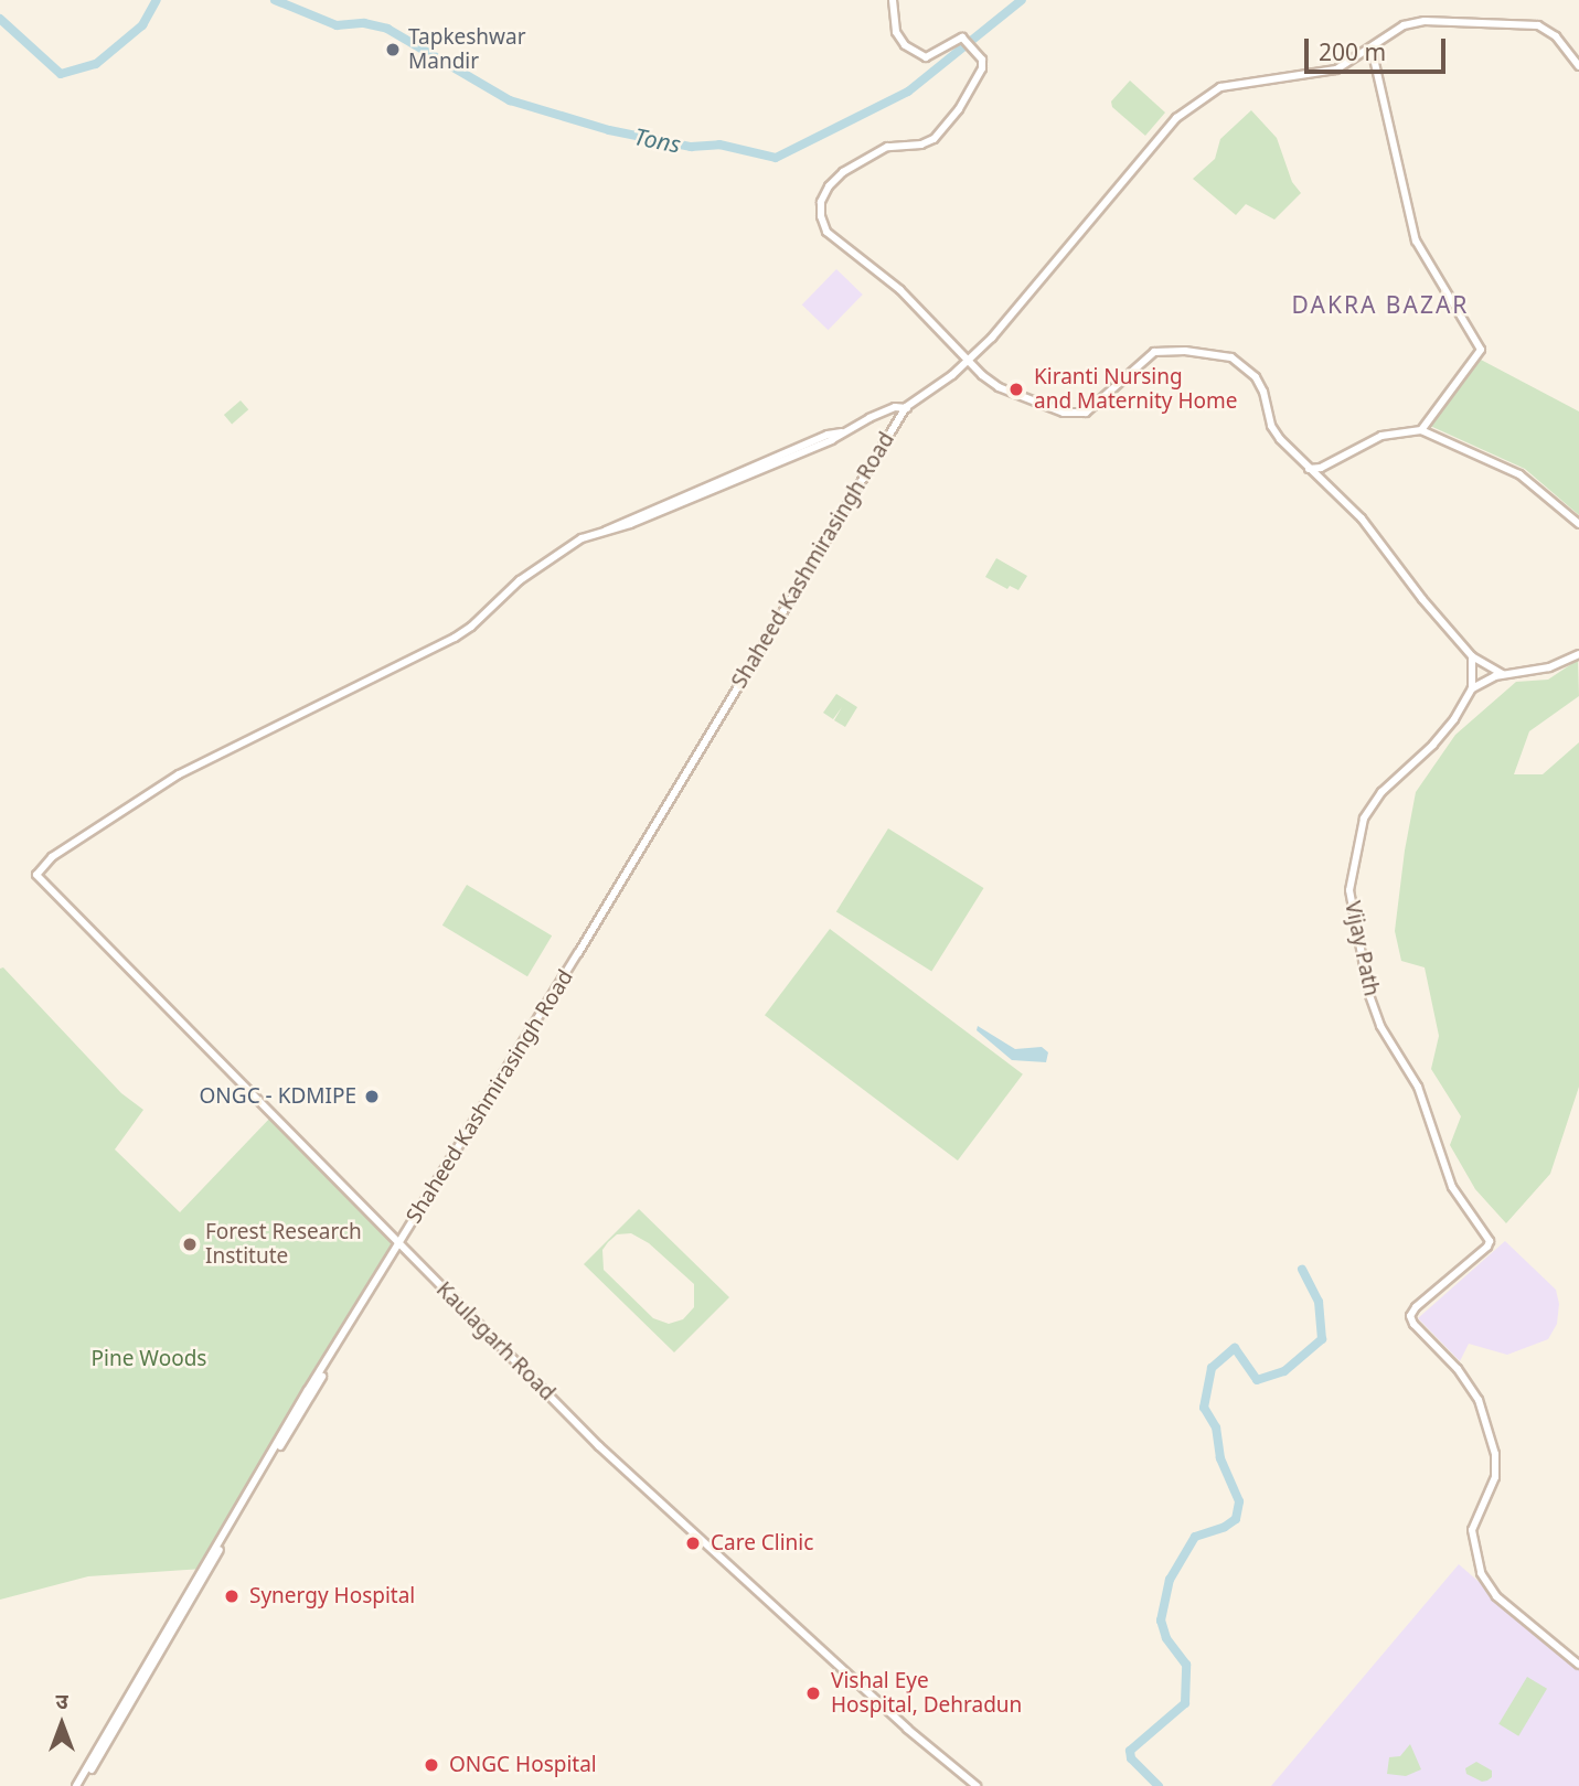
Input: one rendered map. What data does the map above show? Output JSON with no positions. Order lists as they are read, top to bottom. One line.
{"streets":{"street":["Shaheed Kashmirasingh Road","Vijay Path","Kaulagarh Road"]},"crossings":[["Shaheed Kashmirasingh Road","Kaulagarh Road"]],"districts":["DAKRA BAZAR"],"water":["Tons"],"parks":["Pine Woods"],"places":["Tapkeshwar Mandir","Kiranti Nursing and Maternity Home","ONGC - KDMIPE","Forest Research Institute","Care Clinic","Synergy Hospital","Vishal Eye Hospital, Dehradun","ONGC Hospital"],"scale_bar":"200 m","north":"top"}
